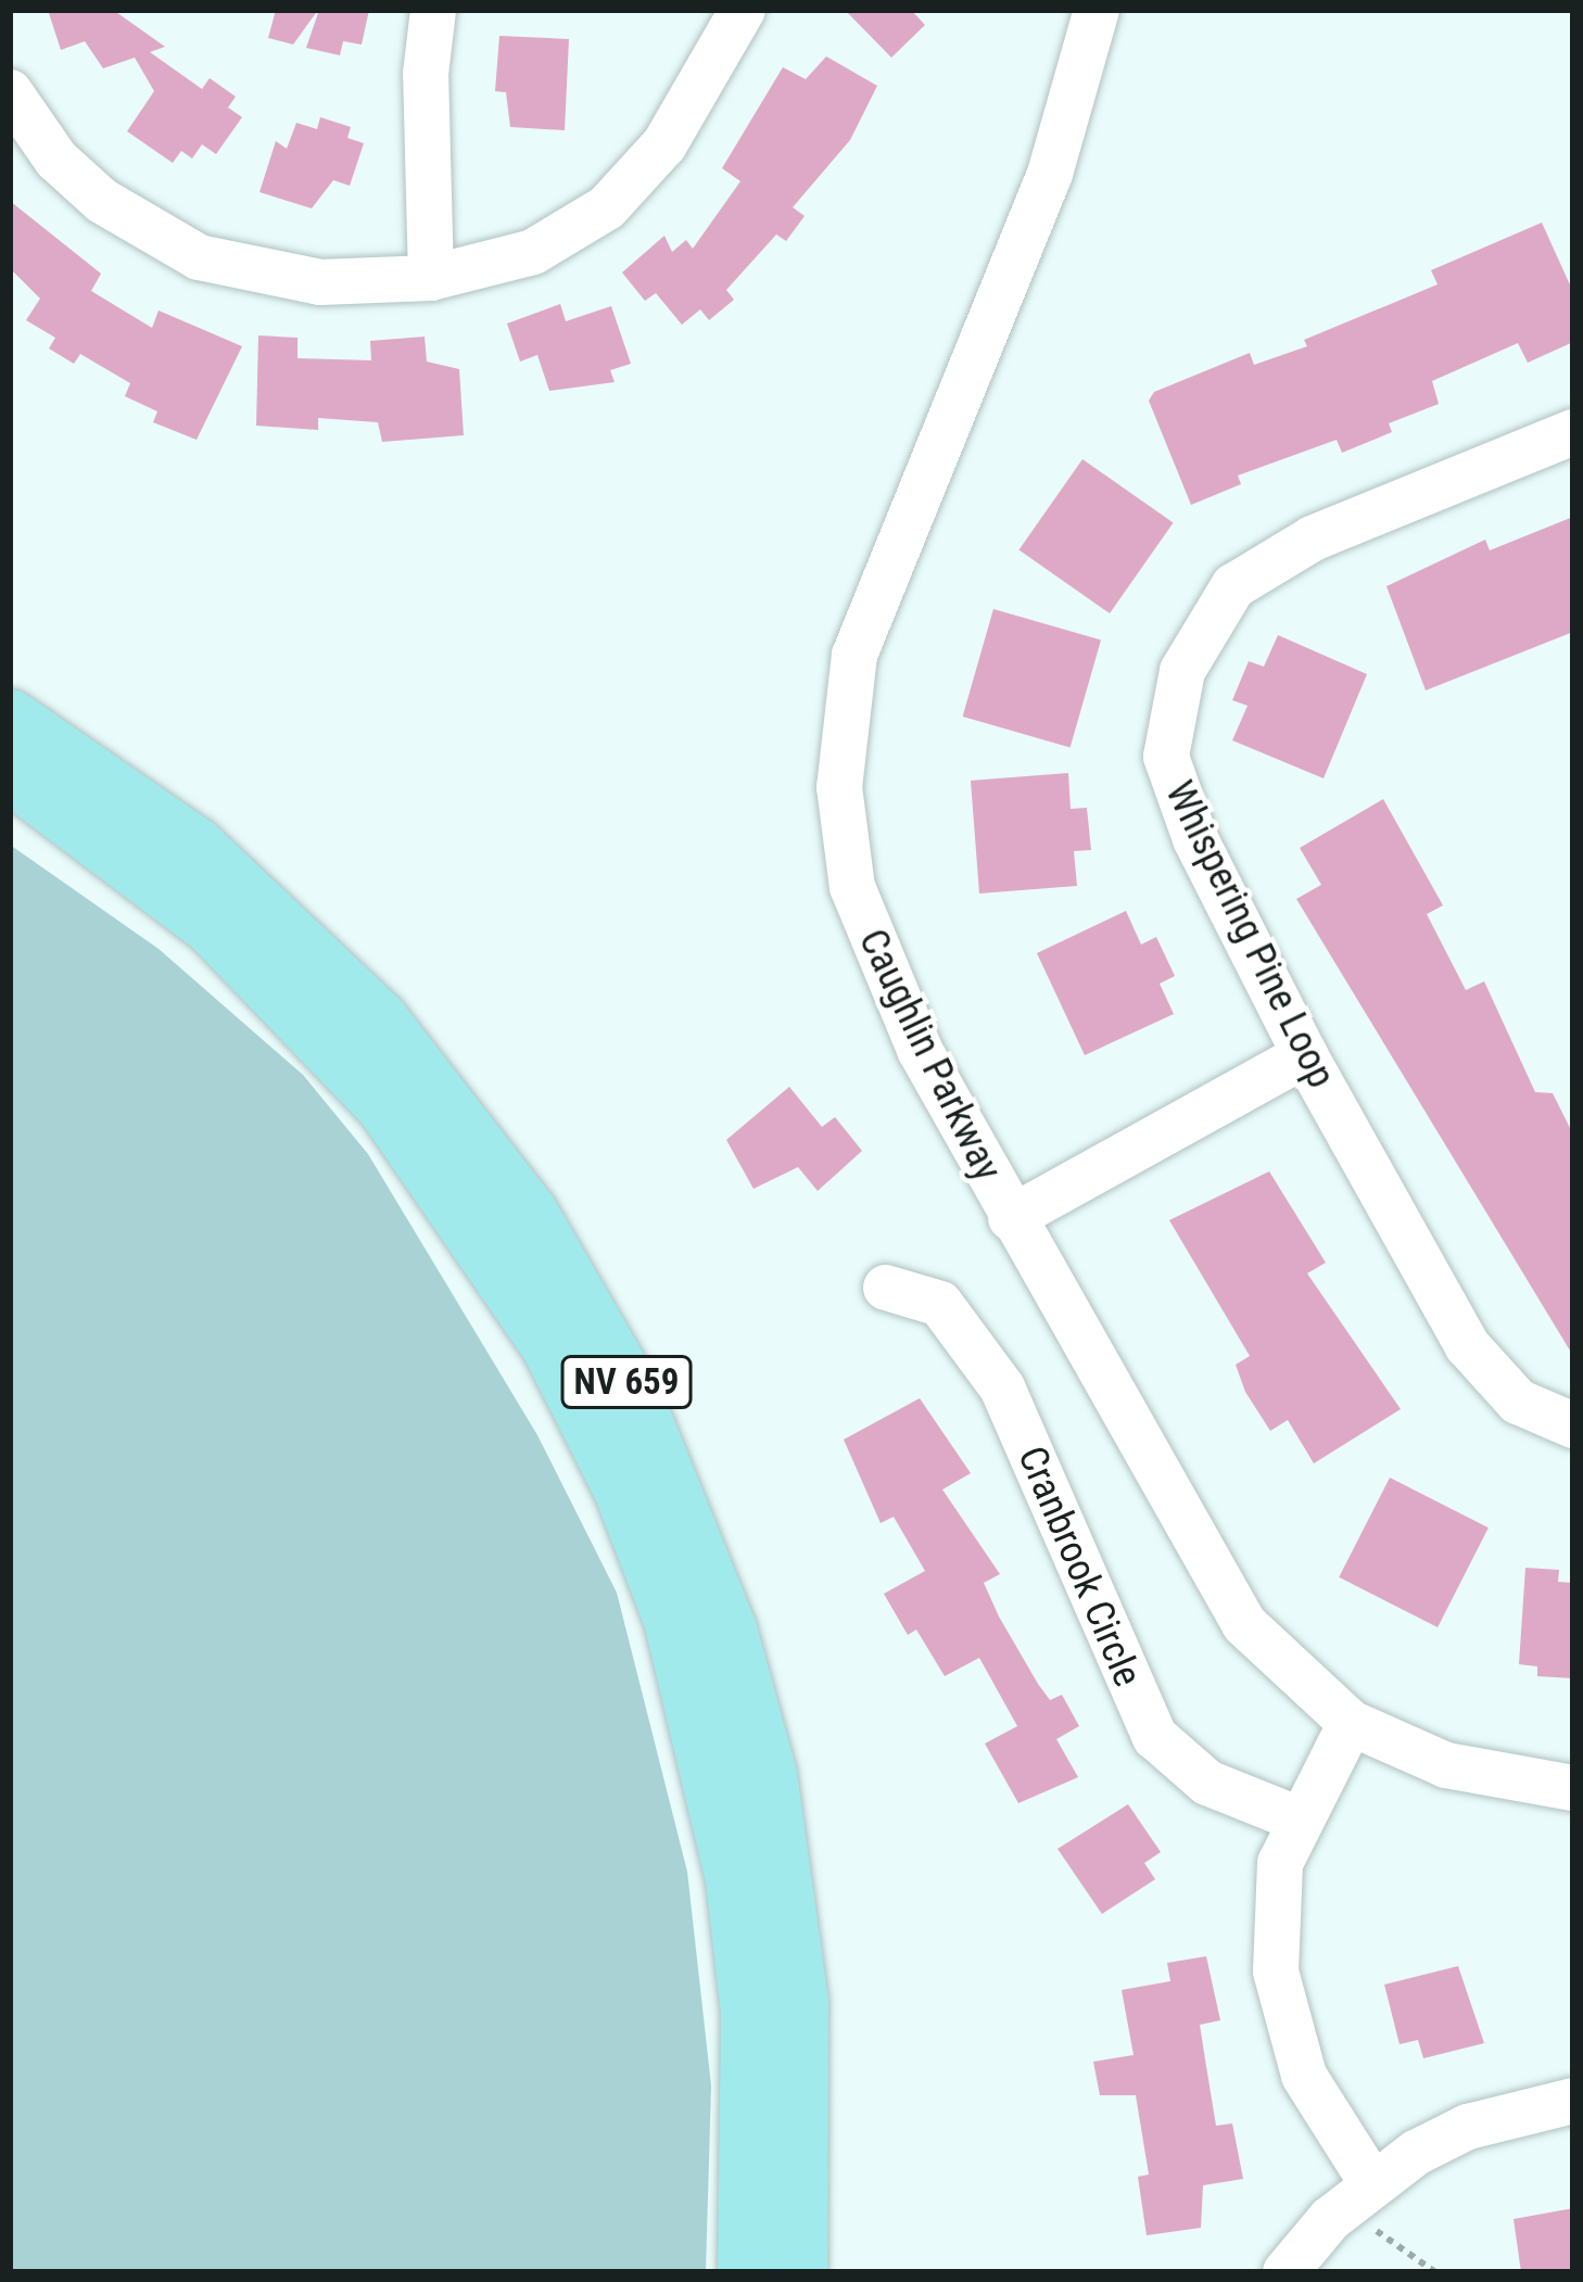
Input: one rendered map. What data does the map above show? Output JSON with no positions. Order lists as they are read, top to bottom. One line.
{"streets":{"main road":["NV 659"],"street":["Whispering Pine Loop","Caughlin Parkway","Cranbrook Circle"]}}
